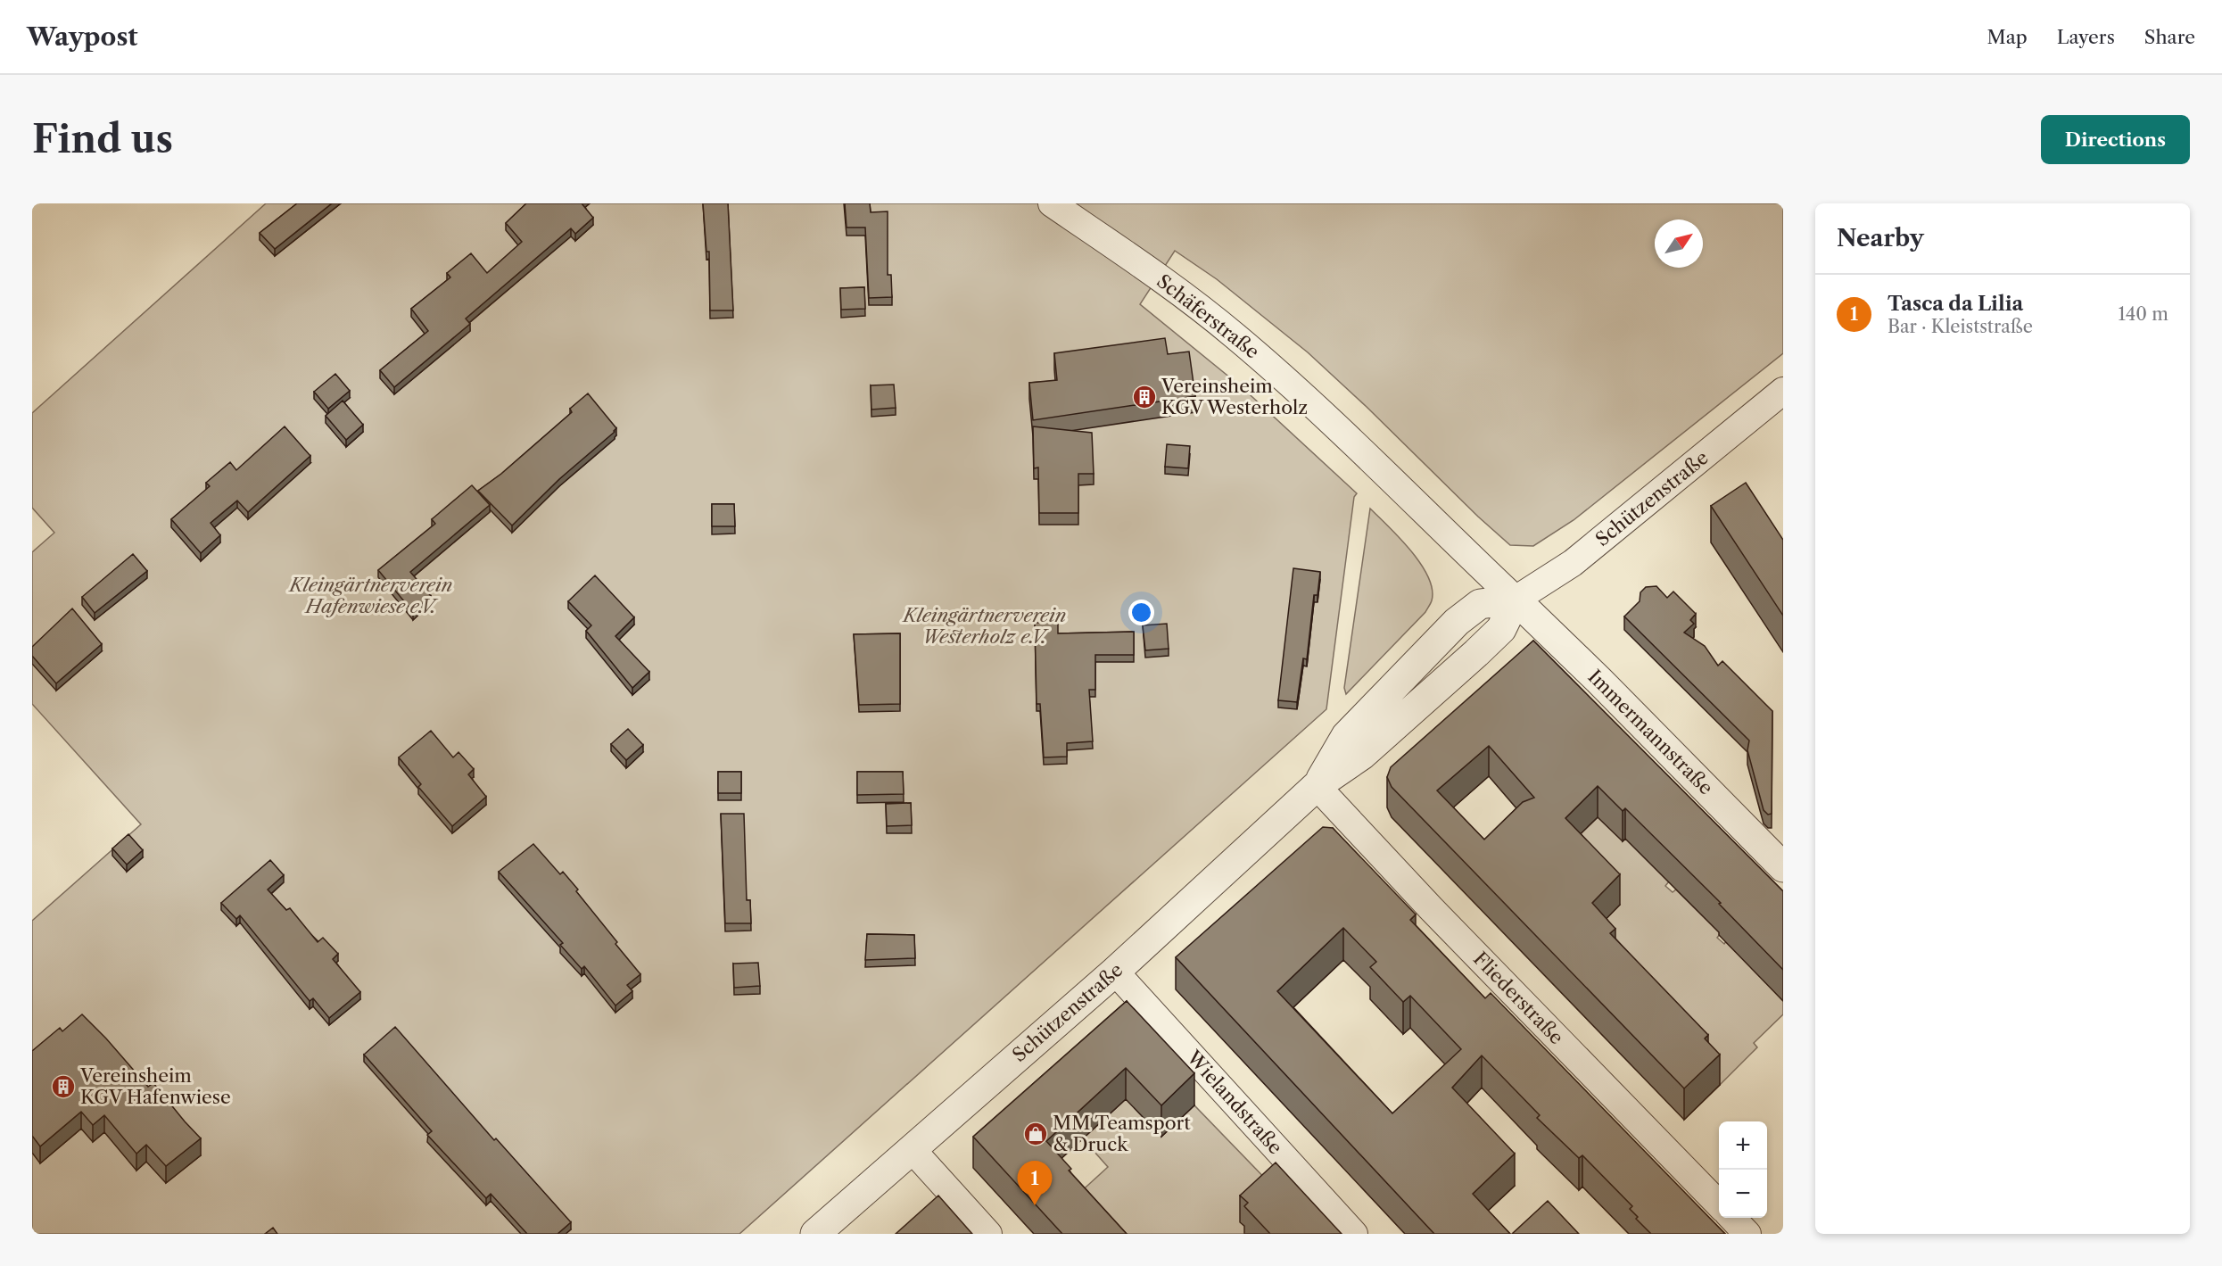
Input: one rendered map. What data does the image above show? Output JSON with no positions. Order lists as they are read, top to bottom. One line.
{"streets":{"street":["Schäferstraße","Schützenstraße","Immermannstraße","Fliederstraße","Wielandstraße"]},"crossings":[["Schäferstraße","Schützenstraße"],["Schäferstraße","Immermannstraße"],["Schützenstraße","Immermannstraße"],["Schützenstraße","Fliederstraße"],["Schützenstraße","Wielandstraße"]],"parks":["Kleingärtnerverein Hafenwiese e.V.","Kleingärtnerverein Westerholz e.V."],"places":{"building":["Vereinsheim KGV Westerholz","Vereinsheim KGV Hafenwiese"],"shop":["MM Teamsport & Druck"]},"north":"top right","page":{"header":"Waypost","nav":["Map","Layers","Share"],"buttons":"Directions","title":"Find us","heading":"Nearby","list":[{"mark":"1","name":"Tasca da Lilia","note":"Bar · Kleiststraße","value":"140 m"}],"map_buttons":["+","−"],"pins":"1"}}
